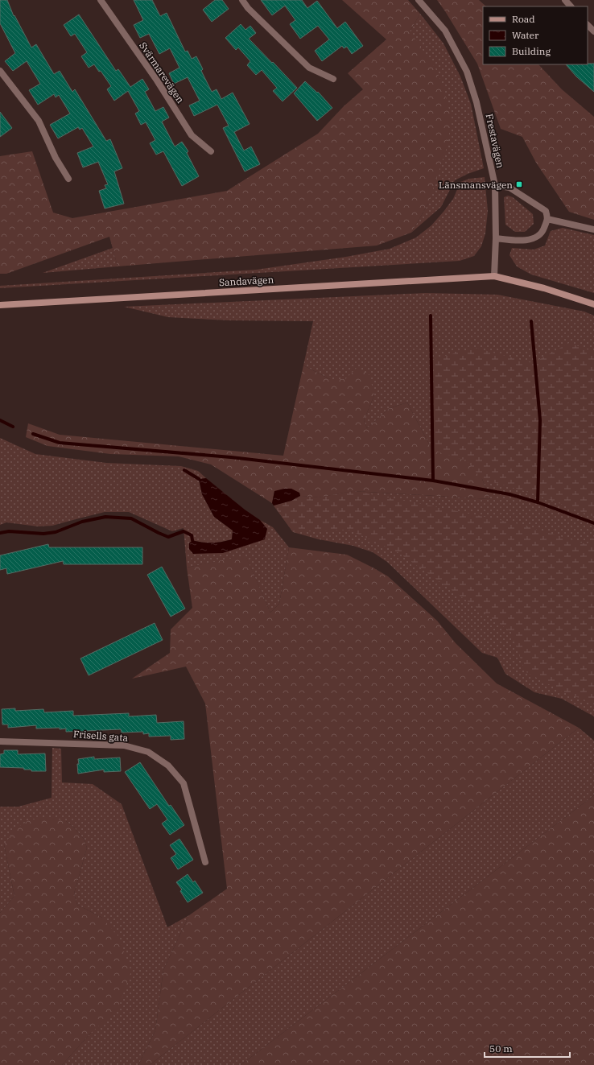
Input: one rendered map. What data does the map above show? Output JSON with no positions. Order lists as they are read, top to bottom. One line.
{"streets":{"street":["Svärmarevägen","Frestavägen","Sandavägen","Frisells gata"]},"crossings":[["Frestavägen","Sandavägen"]],"places":{"transit":["Länsmansvägen"]},"legend":["Road","Water","Building"],"scale_bar":"50 m"}
